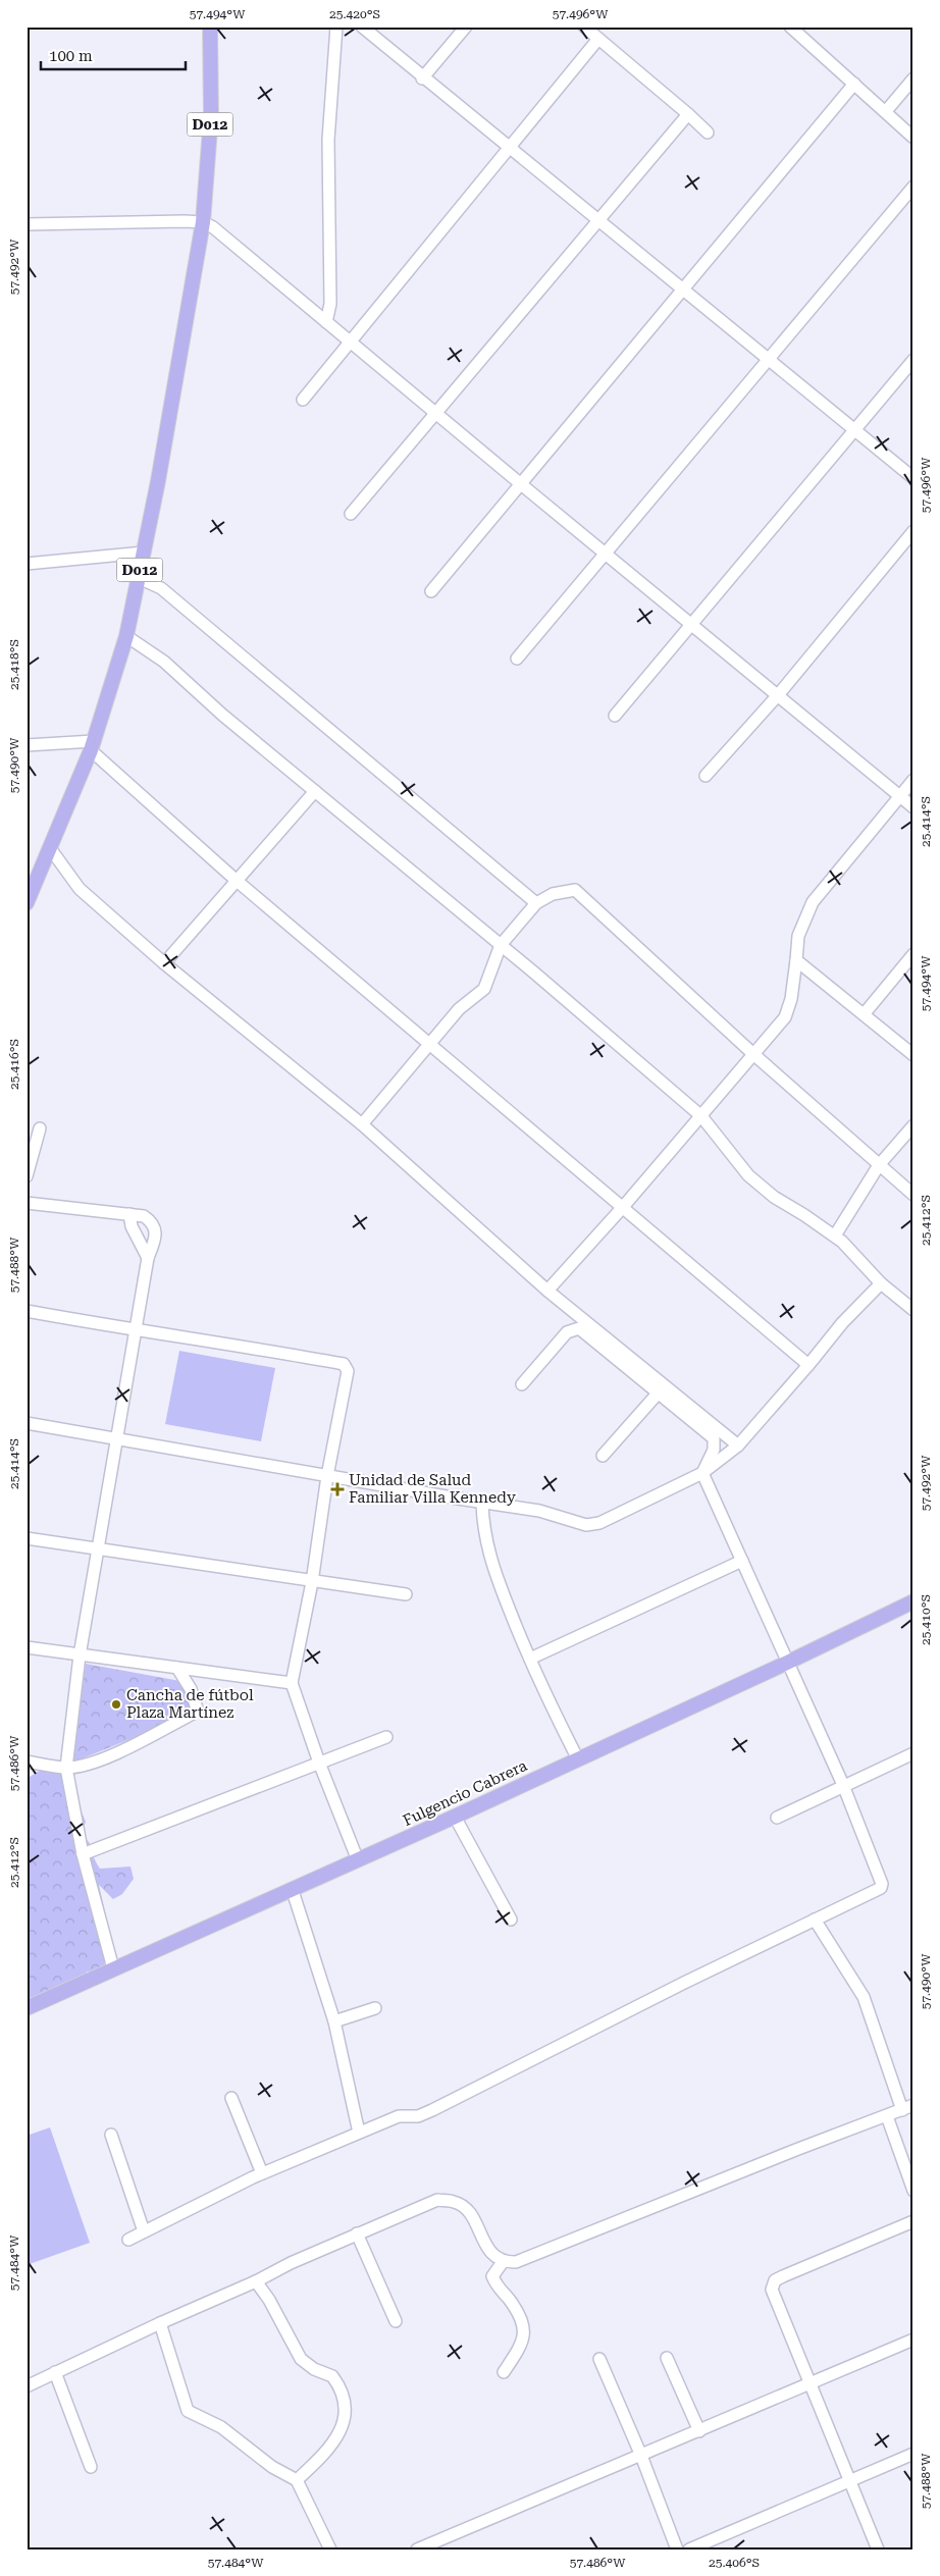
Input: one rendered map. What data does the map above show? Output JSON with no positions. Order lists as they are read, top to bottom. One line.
{"streets":{"main road":["D012","Fulgencio Cabrera"]},"places":{"health":["Unidad de Salud Familiar Villa Kennedy"],"other":["Cancha de fútbol Plaza Martínez"]},"scale_bar":"100 m","coordinates":["57.494°W","25.420°S","57.496°W","57.492°W","25.418°S","57.490°W","25.414°S","25.416°S","25.412°S","57.488°W","25.410°S","57.486°W","57.484°W","25.406°S"]}
